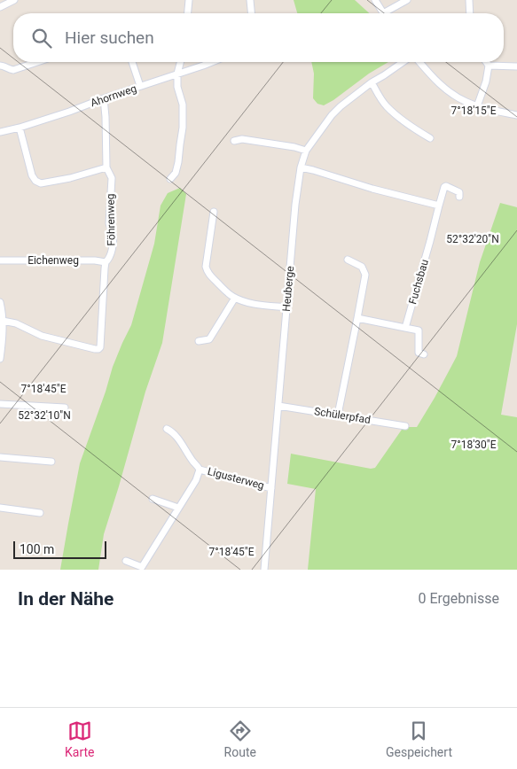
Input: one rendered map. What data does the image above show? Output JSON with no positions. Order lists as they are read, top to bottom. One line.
{"streets":{"street":["Ahornweg","Föhrenweg","Eichenweg","Fuchsbau","Heuberge","Schülerpfad","Ligusterweg"]},"crossings":[["Ahornweg","Föhrenweg"],["Föhrenweg","Eichenweg"],["Heuberge","Schülerpfad"],["Heuberge","Ligusterweg"]],"scale_bar":"100 m","page":{"search":"Hier suchen","scale":"100 m","heading":["In der Nähe","0 Ergebnisse"],"nav":["Karte","Route","Gespeichert"]},"coordinates":["7°18'15\"E","52°32'20\"N","7°18'45\"E","52°32'10\"N","7°18'30\"E"]}
